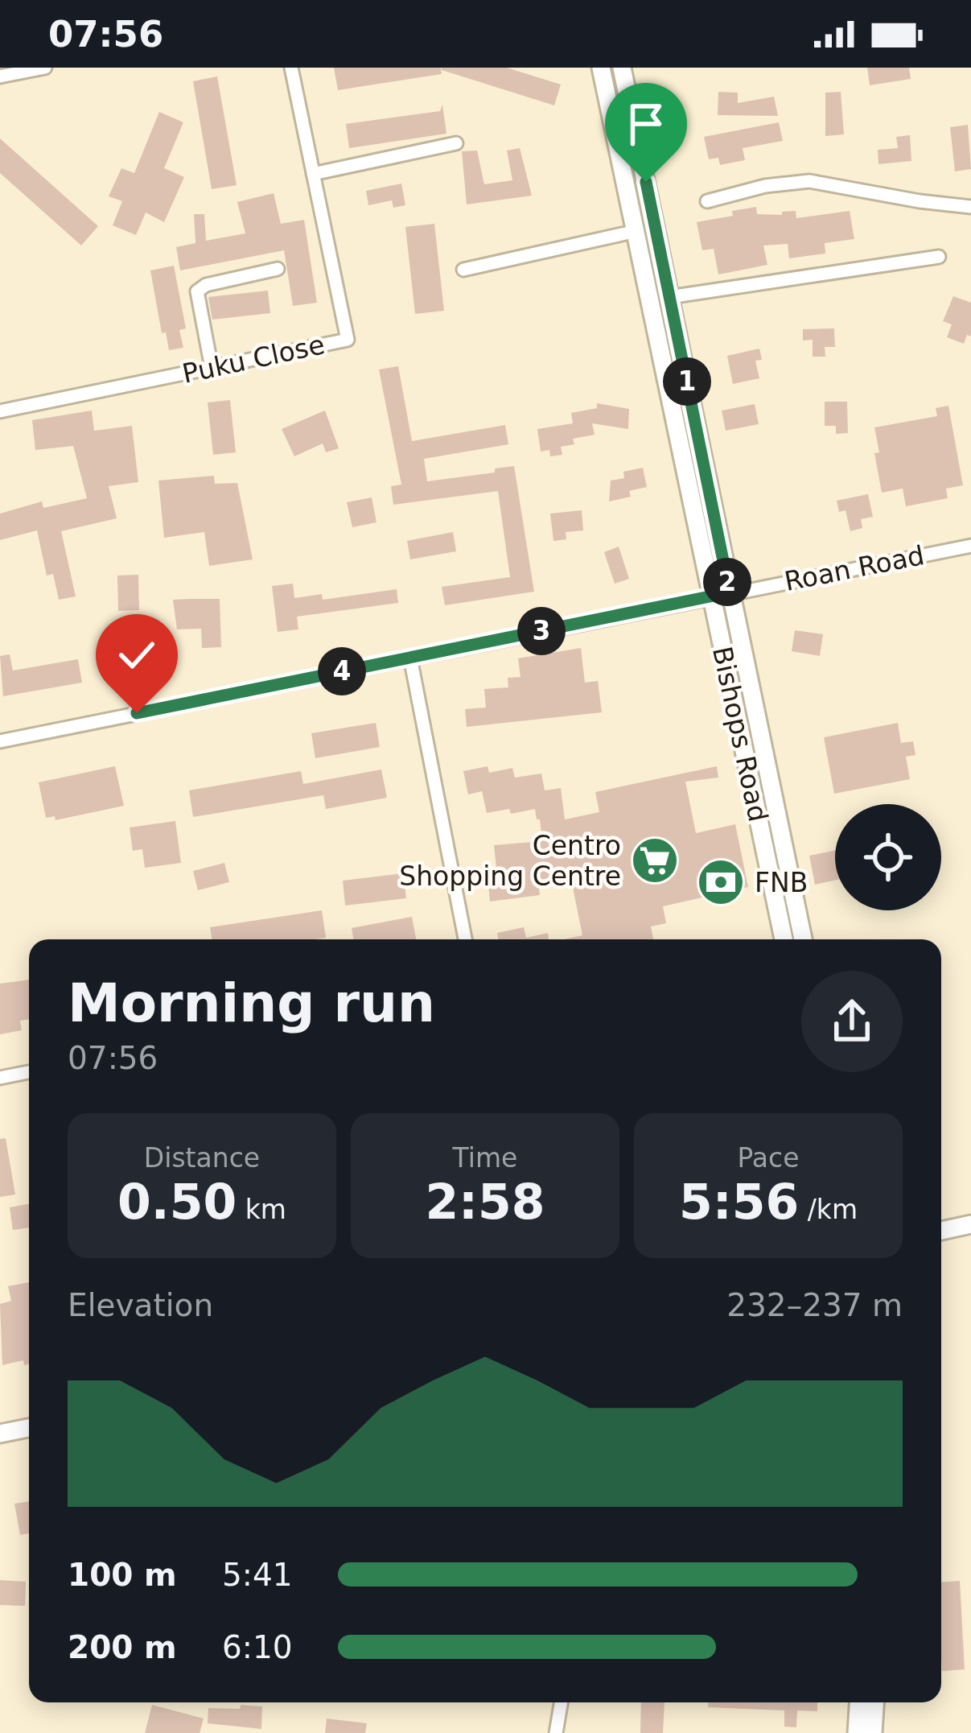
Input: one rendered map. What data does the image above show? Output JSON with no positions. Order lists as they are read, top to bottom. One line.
{"streets":{"main road":["Bishops Road"],"street":["Puku Close","Roan Road"]},"crossings":[["Roan Road","Bishops Road"]],"places":{"supermarket":["Centro Shopping Centre"],"bank":["FNB"]},"page":{"status":"07:56","pins":["1","2","3","4"],"heading":["Morning run","07:56"],"stats":[["Distance","0.50 km"],["Time","2:58"],["Pace","5:56 /km"]],"chart":["Elevation","232–237 m"],"list":[{"name":"100 m","note":"5:41"},{"name":"200 m","note":"6:10"}]}}
